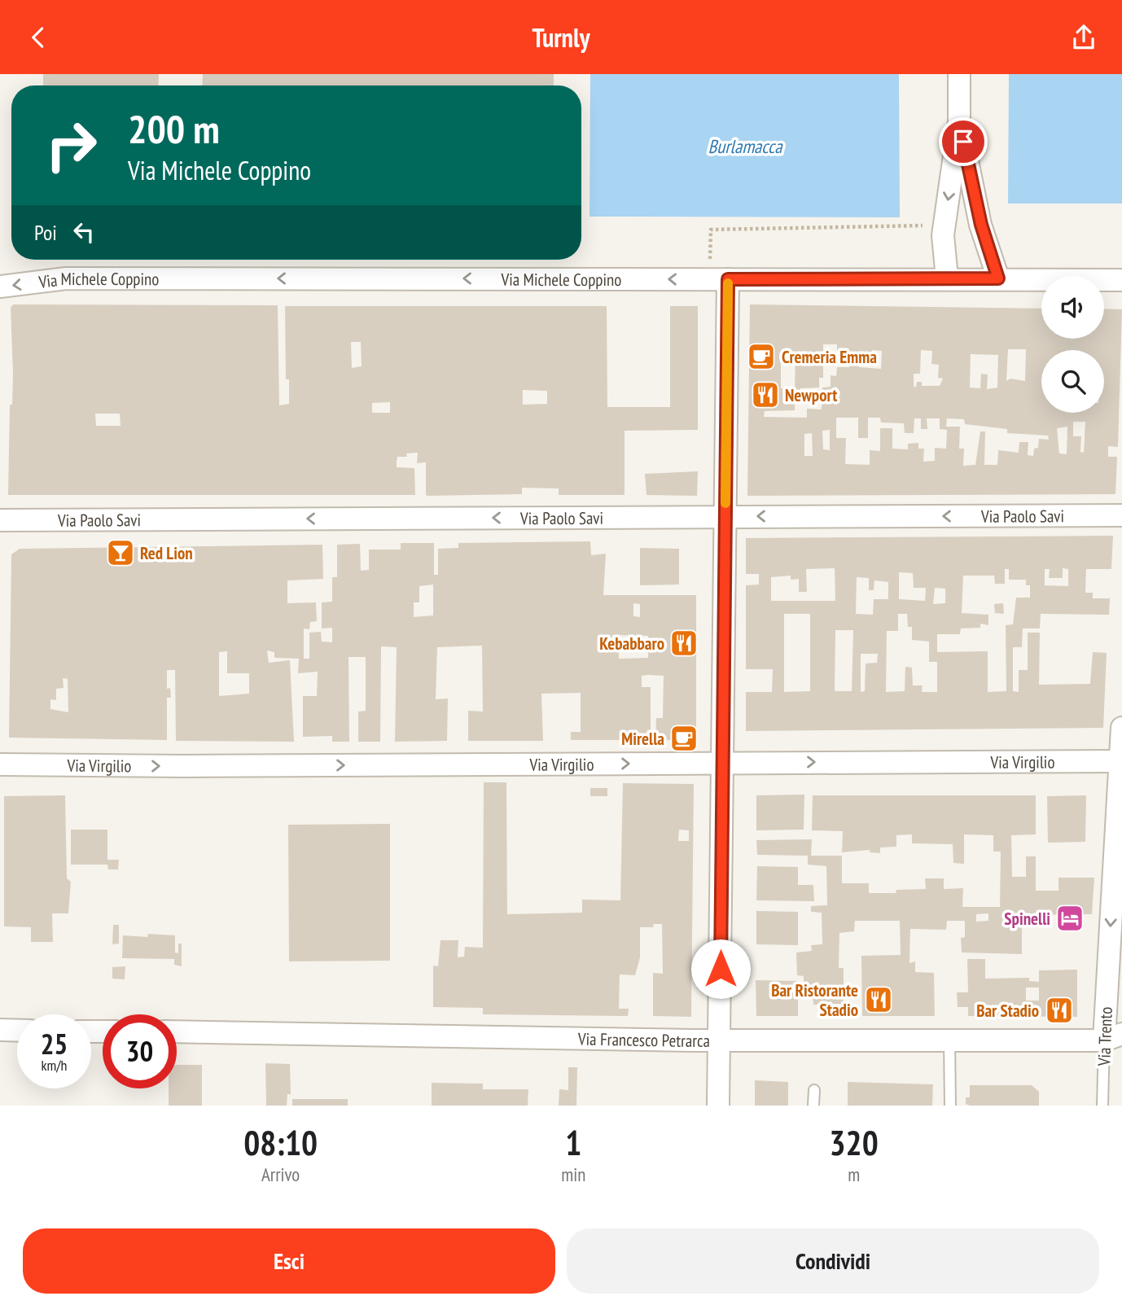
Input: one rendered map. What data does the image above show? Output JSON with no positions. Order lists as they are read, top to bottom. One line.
{"streets":{"street":["Via Michele Coppino","Via Paolo Savi","Via Virgilio","Via Trento","Via Francesco Petrarca"]},"crossings":[["Via Virgilio","Via Trento"],["Via Trento","Via Francesco Petrarca"]],"one_way":["Via Michele Coppino","Via Paolo Savi","Via Virgilio","Via Trento"],"water":["Burlamacca"],"places":{"cafe":["Cremeria Emma","Mirella"],"restaurant":["Newport","Kebabbaro","Bar Ristorante Stadio","Bar Stadio"],"bar":["Red Lion"],"hotel":["Spinelli"]},"page":{"header":"Turnly","turn":["200 m","Via Michele Coppino"],"then":"Poi","speed":"25 km/h","limit":"30","eta":["08:10","Arrivo","1","min","320","m"],"buttons":["Esci","Condividi"]}}
